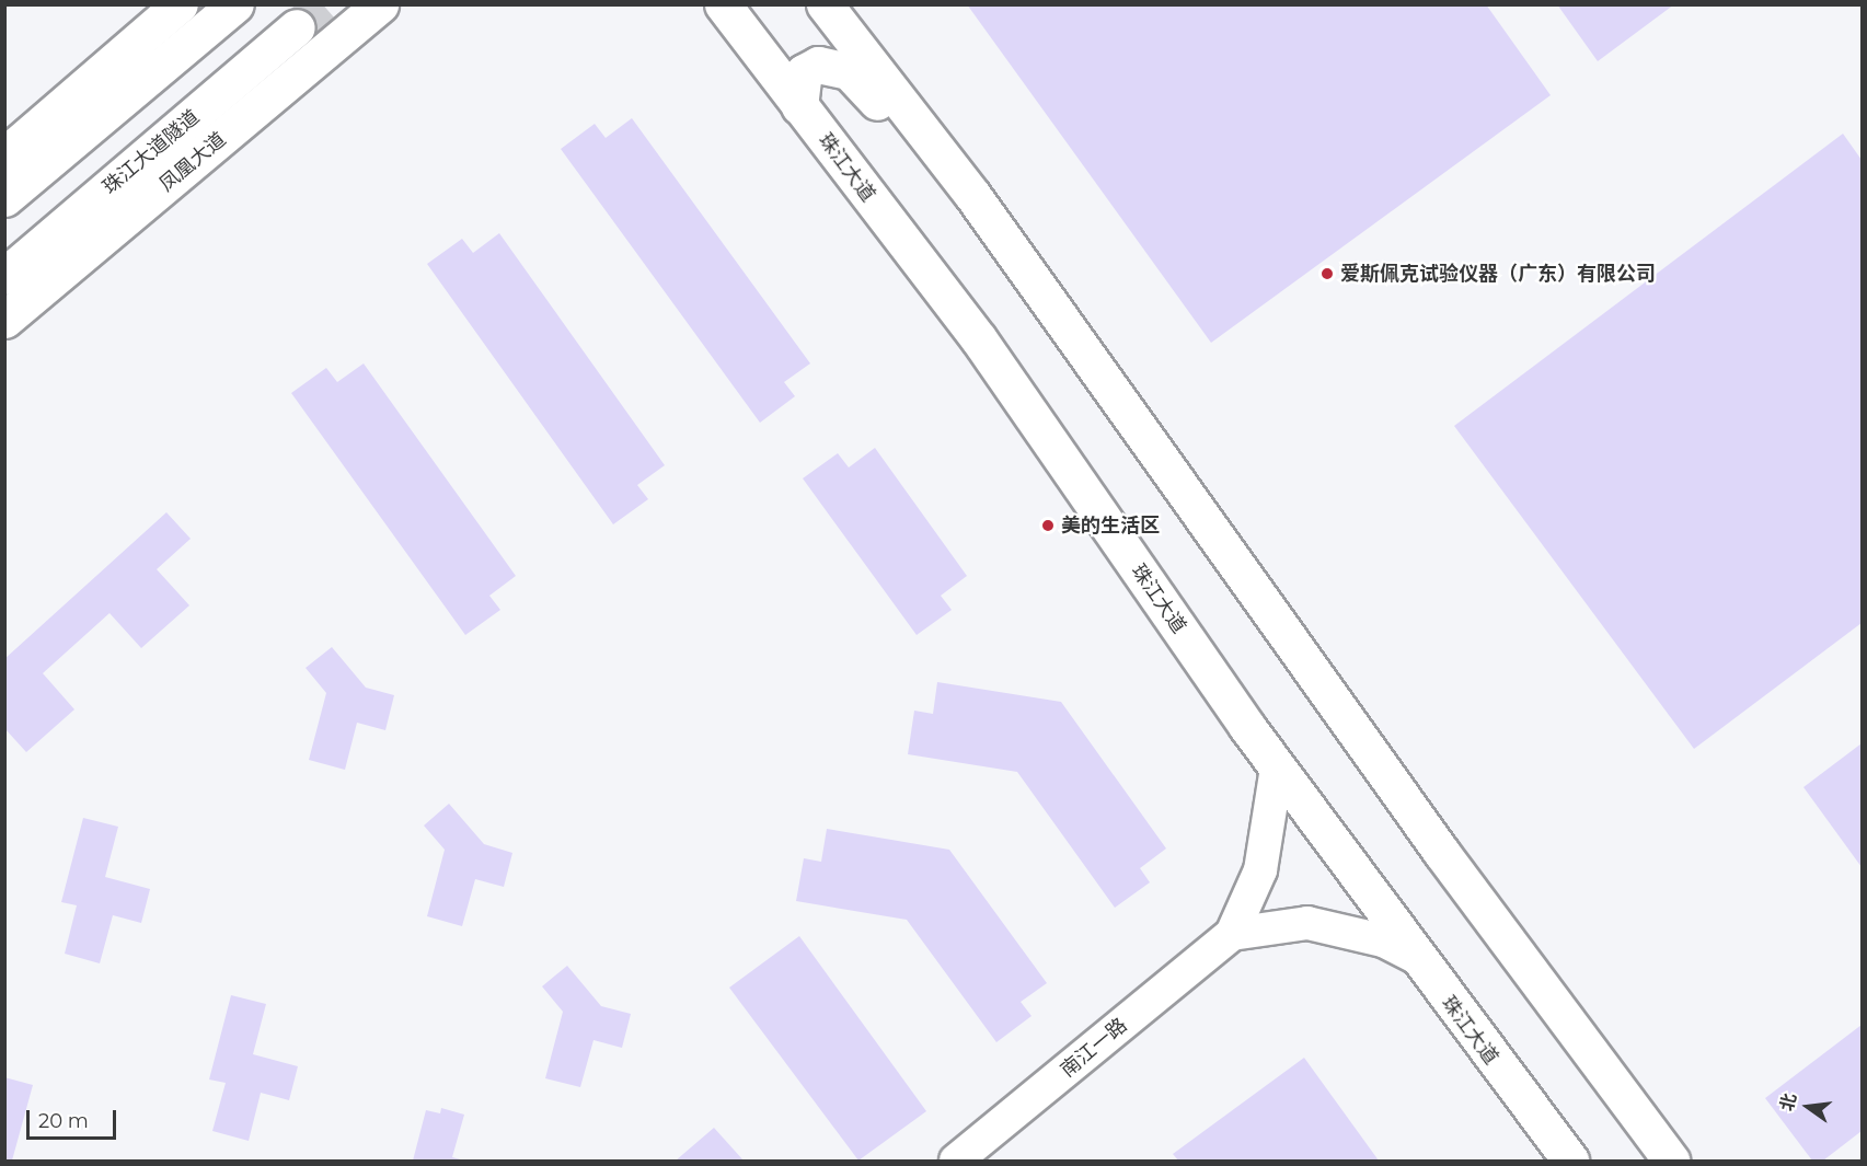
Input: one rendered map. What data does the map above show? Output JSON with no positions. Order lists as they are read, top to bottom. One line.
{"streets":{"main road":["珠江大道隧道","凤凰大道","珠江大道"],"street":["南江一路"]},"places":["爱斯佩克试验仪器（广东）有限公司","美的生活区"],"scale_bar":"20 m","north":"left"}
